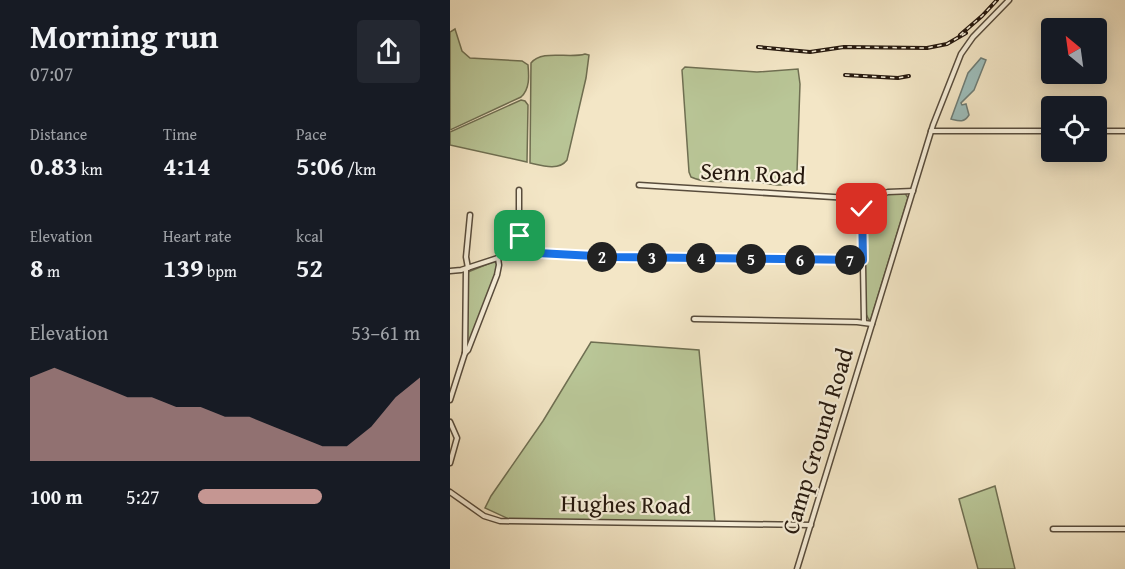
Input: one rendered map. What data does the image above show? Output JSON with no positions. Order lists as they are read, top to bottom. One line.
{"streets":{"street":["Senn Road","Camp Ground Road","Hughes Road"]},"crossings":[["Senn Road","Camp Ground Road"],["Camp Ground Road","Hughes Road"]],"north":"top left","page":{"heading":["Morning run","07:07"],"stats":[["Distance","0.83 km"],["Time","4:14"],["Pace","5:06 /km"],["Elevation","8 m"],["Heart rate","139 bpm"],["kcal","52"]],"pins":["2","3","4","5","6","7"],"chart":["Elevation","53–61 m"],"list":[{"name":"100 m","note":"5:27"}]}}
